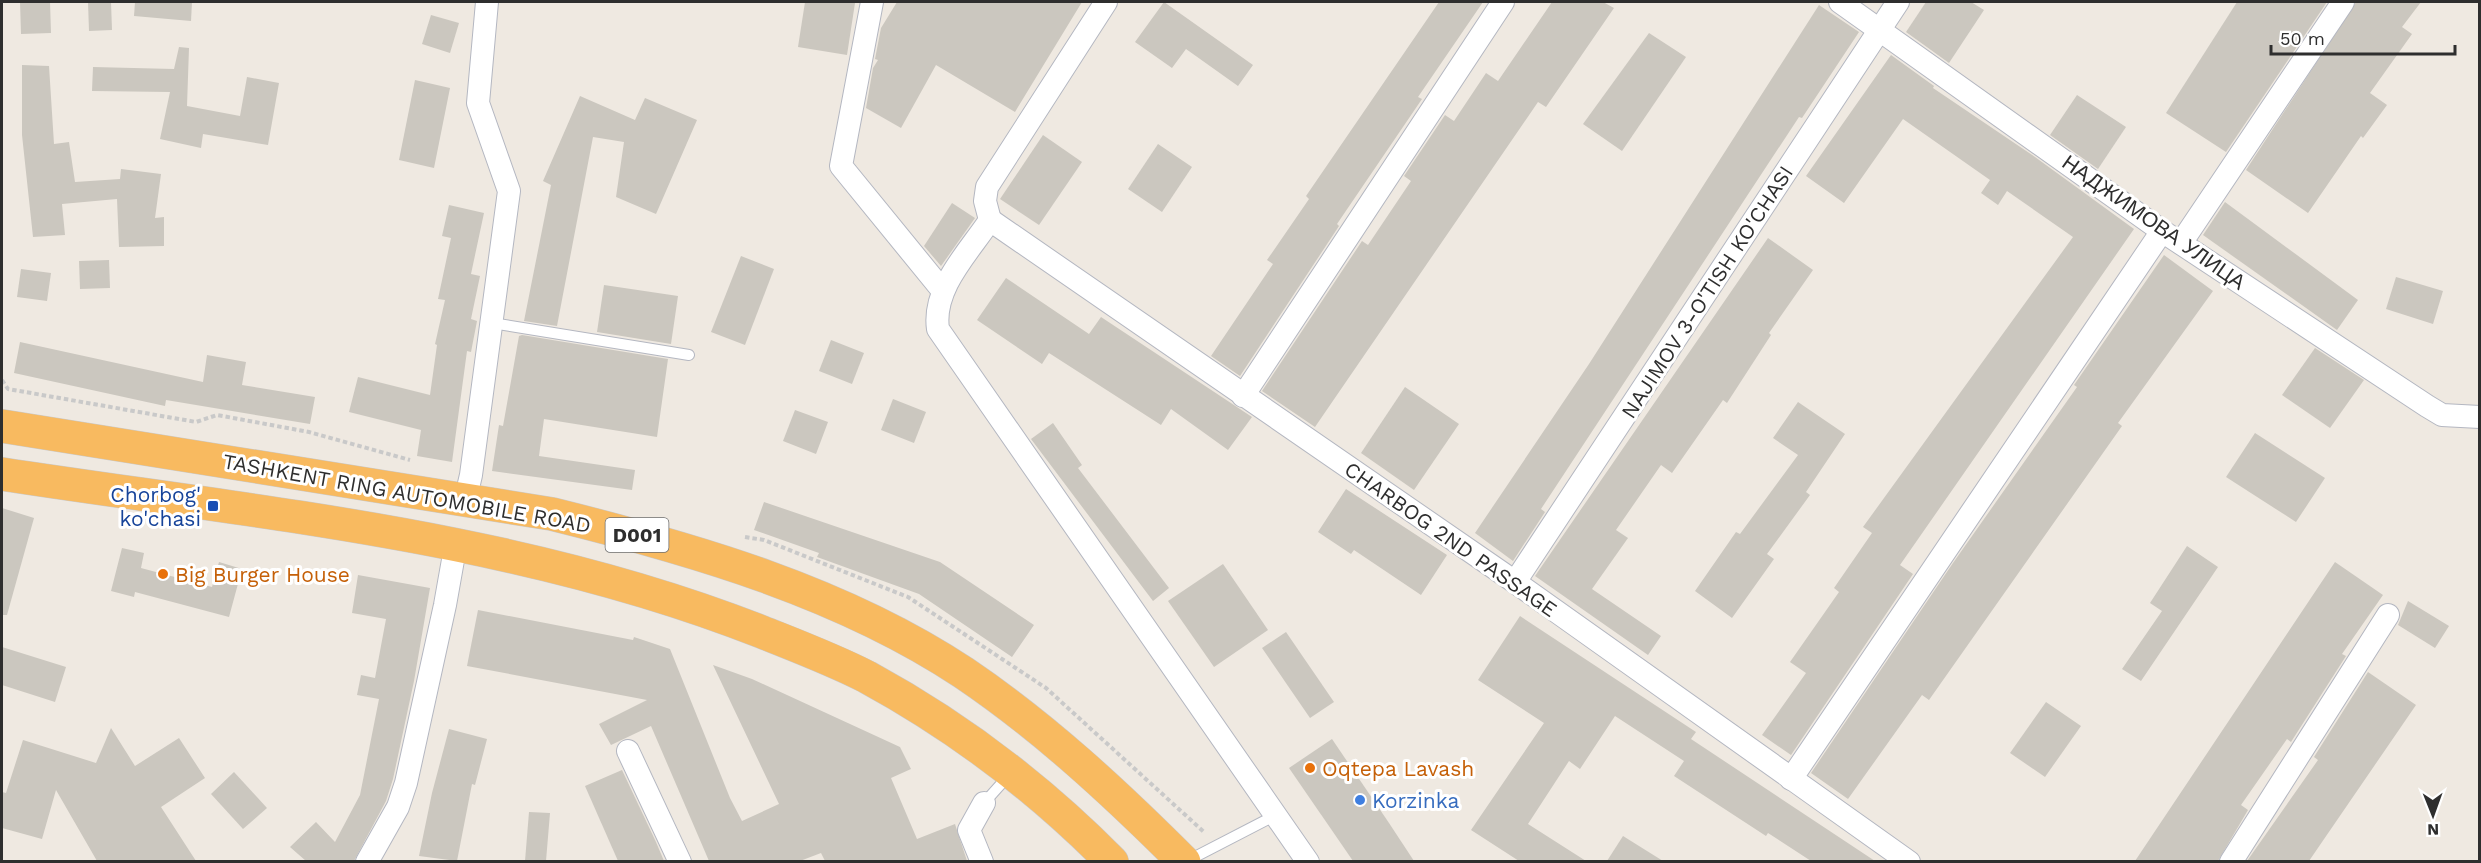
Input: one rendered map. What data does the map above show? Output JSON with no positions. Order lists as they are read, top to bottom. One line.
{"streets":{"highway":["TASHKENT RING AUTOMOBILE ROAD","D001"],"street":["НАДЖИМОВА УЛИЦА","NAJIMOV 3-O'TISH KO'CHASI","CHARBOG 2ND PASSAGE"]},"crossings":[["НАДЖИМОВА УЛИЦА","NAJIMOV 3-O'TISH KO'CHASI"],["NAJIMOV 3-O'TISH KO'CHASI","CHARBOG 2ND PASSAGE"]],"places":{"transit":["Chorbog' ko'chasi"],"other":["Big Burger House","Oqtepa Lavash","Korzinka"]},"scale_bar":"50 m","north":"bottom"}
